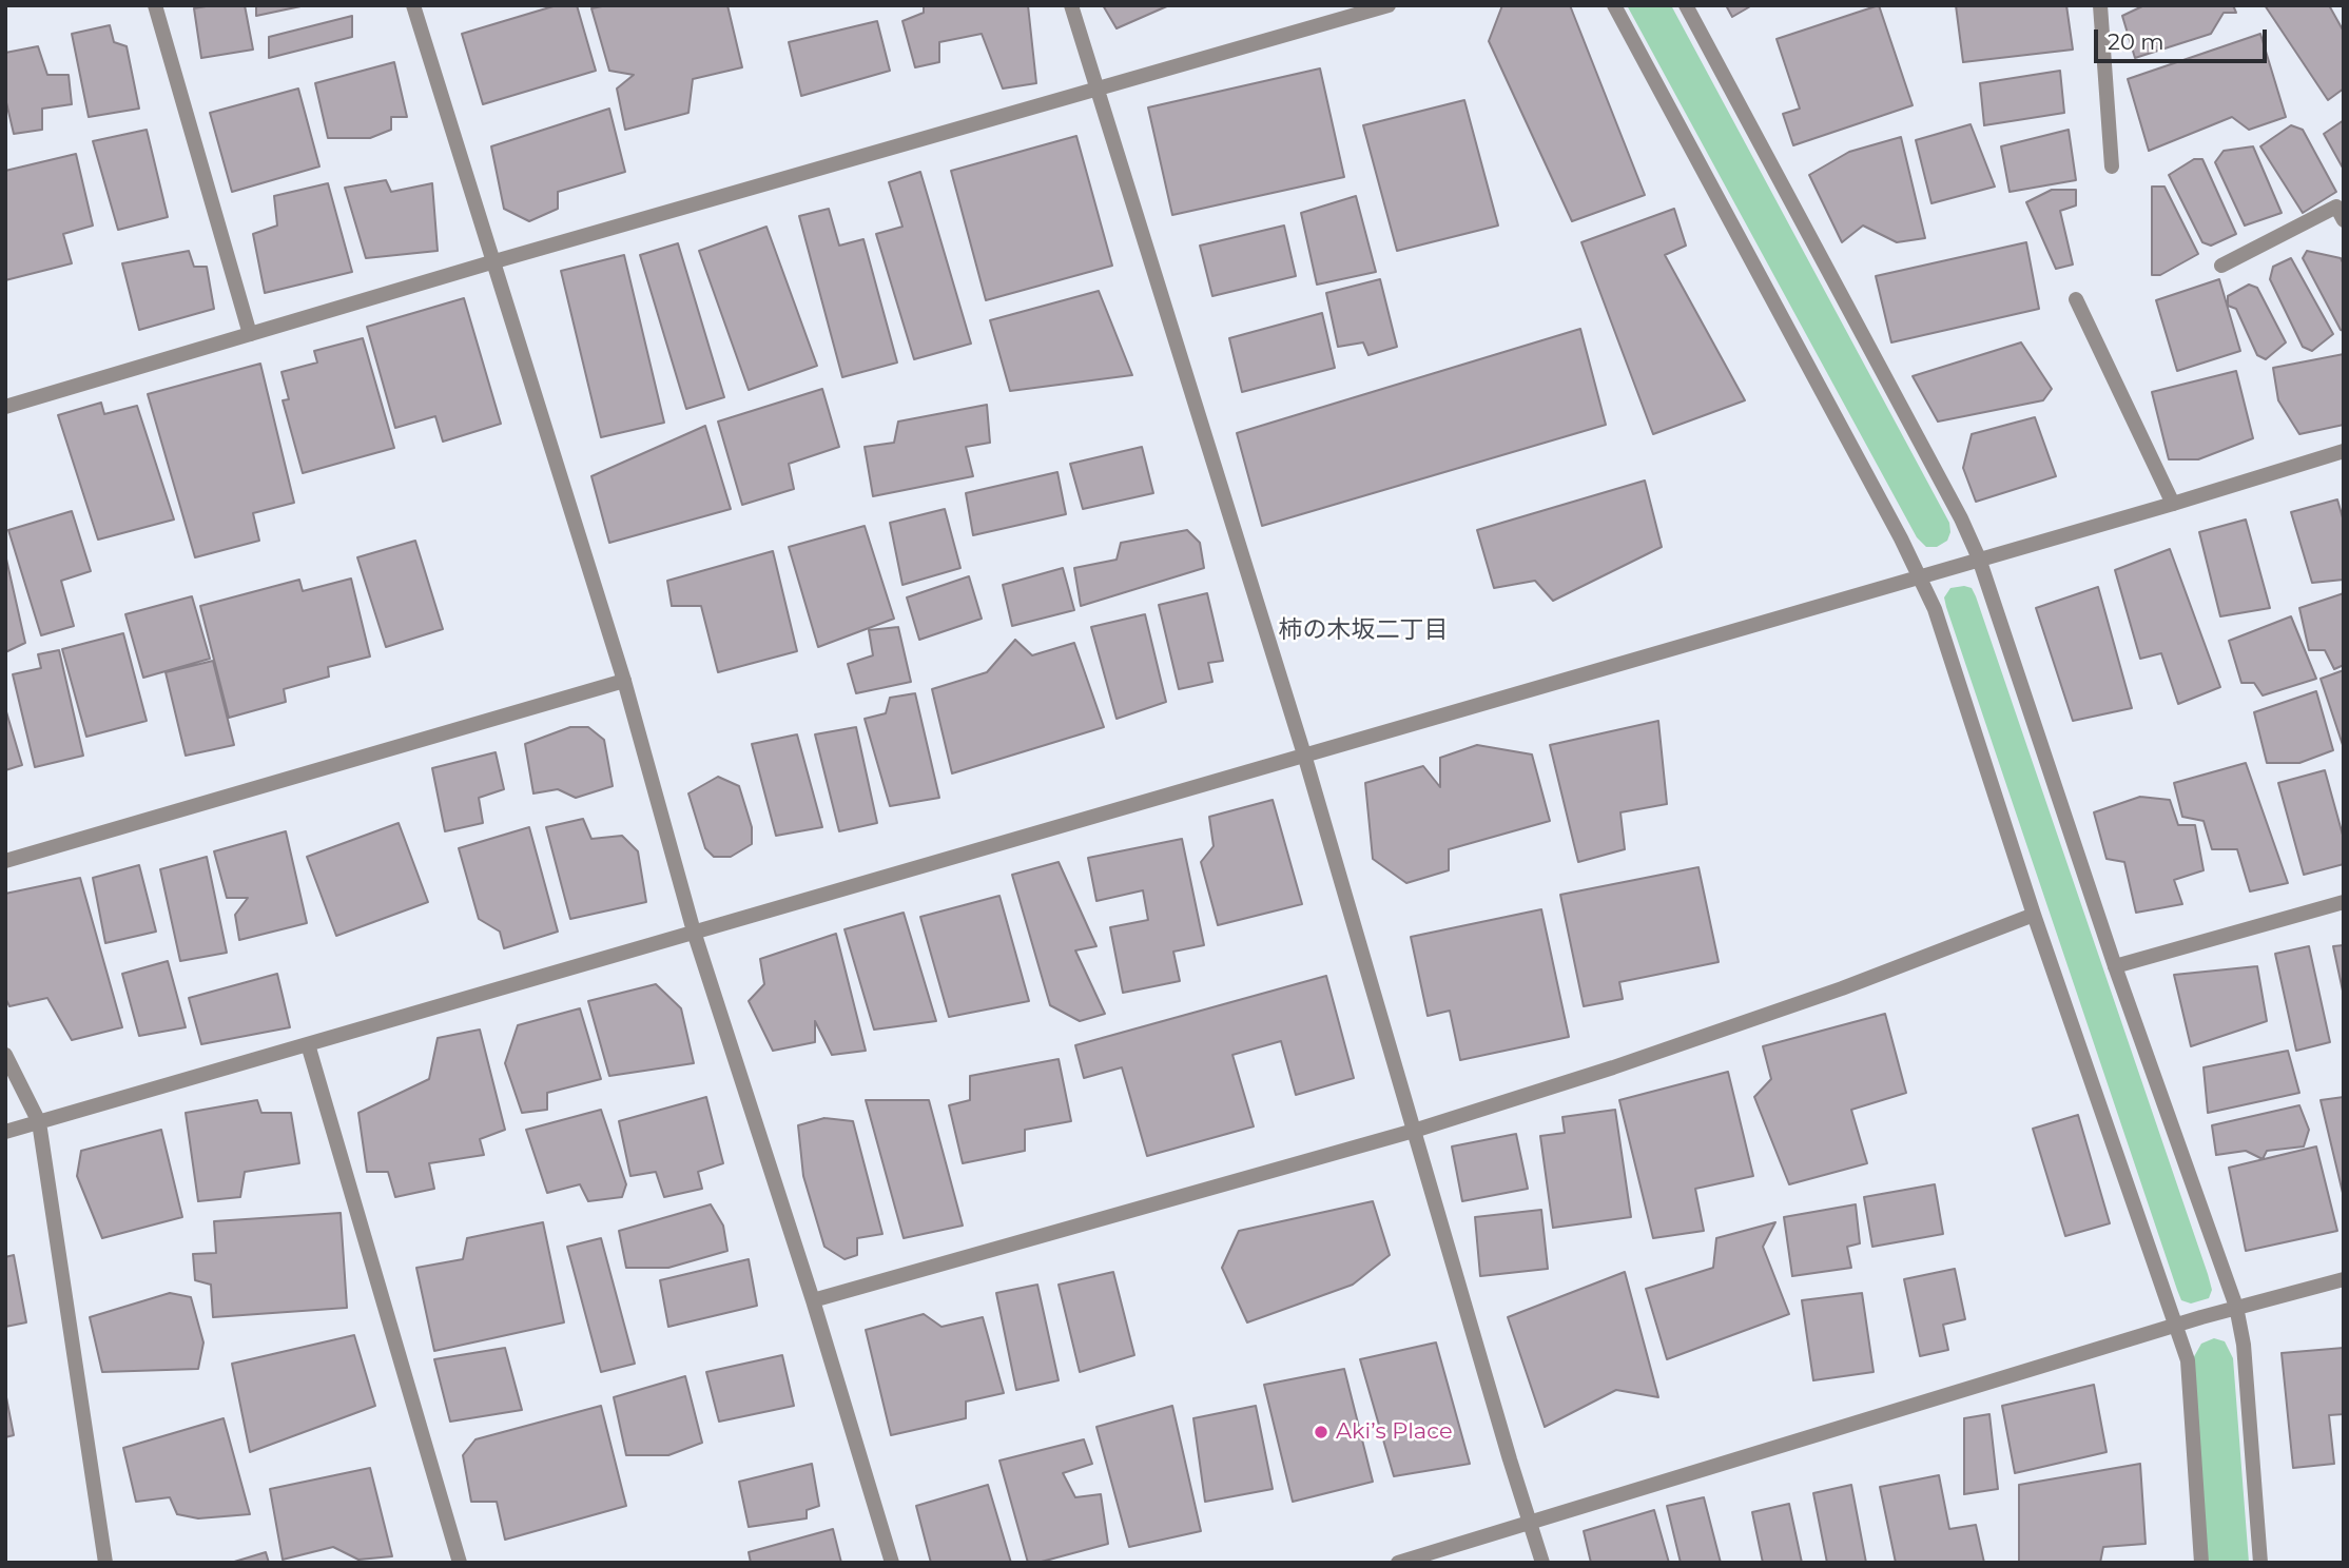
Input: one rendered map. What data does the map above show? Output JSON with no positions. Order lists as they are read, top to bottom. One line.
{"districts":["柿の木坂二丁目"],"places":["Aki’s Place"],"scale_bar":"20 m"}
